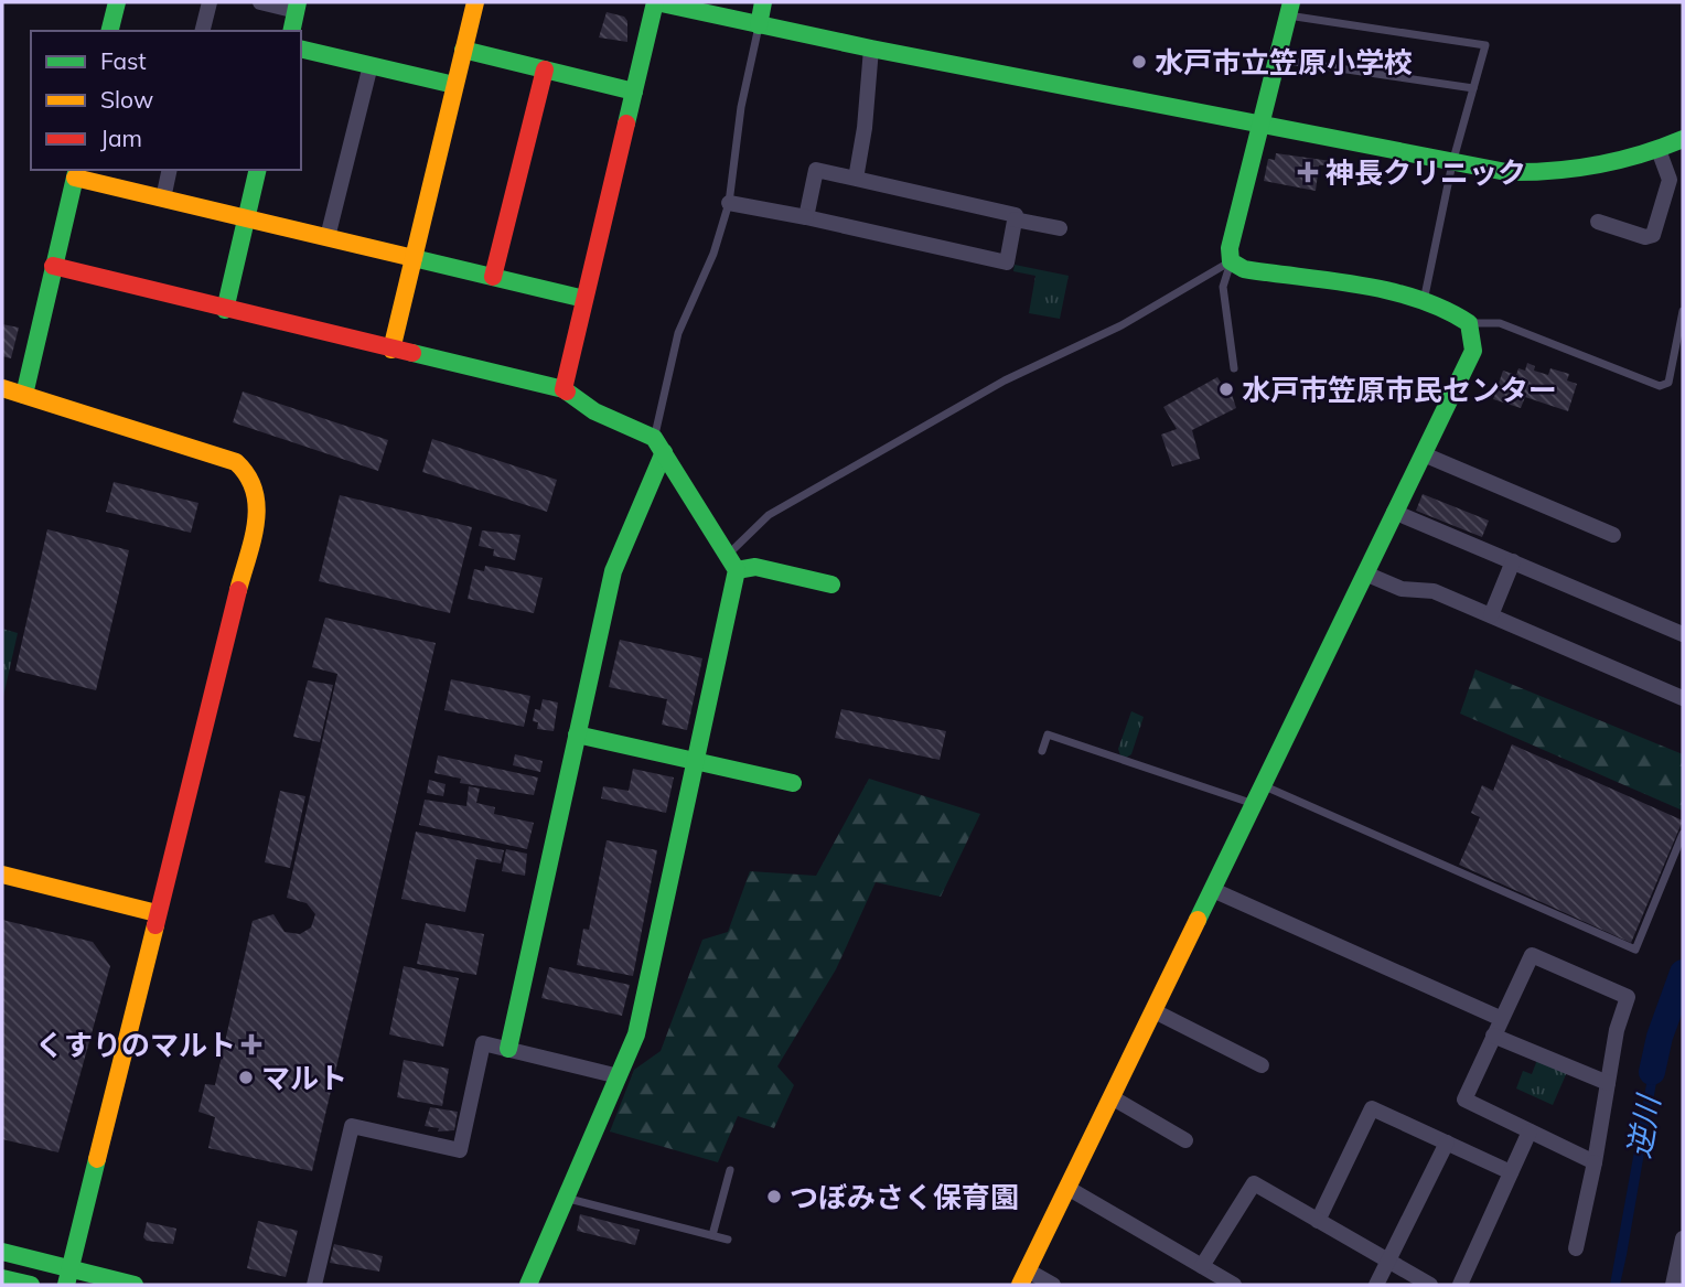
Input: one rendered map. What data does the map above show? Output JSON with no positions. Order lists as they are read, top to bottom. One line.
{"water":["逆川"],"places":{"other":["水戸市立笠原小学校","水戸市笠原市民センター","マルト","つぼみさく保育園"],"health":["神長クリニック","くすりのマルト"]},"legend":["Fast","Slow","Jam"]}
